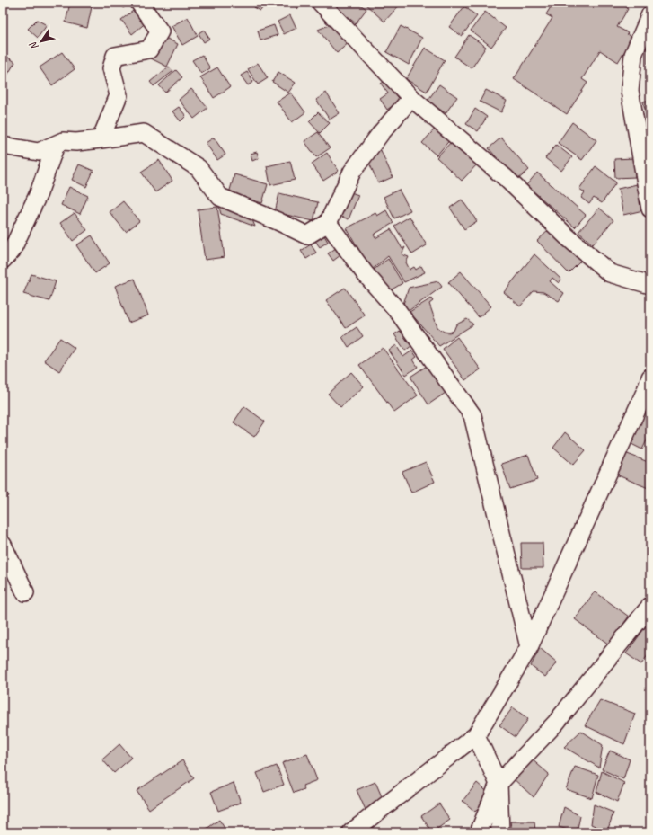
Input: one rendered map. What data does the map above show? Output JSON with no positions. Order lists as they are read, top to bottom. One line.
{"north":"bottom left"}
